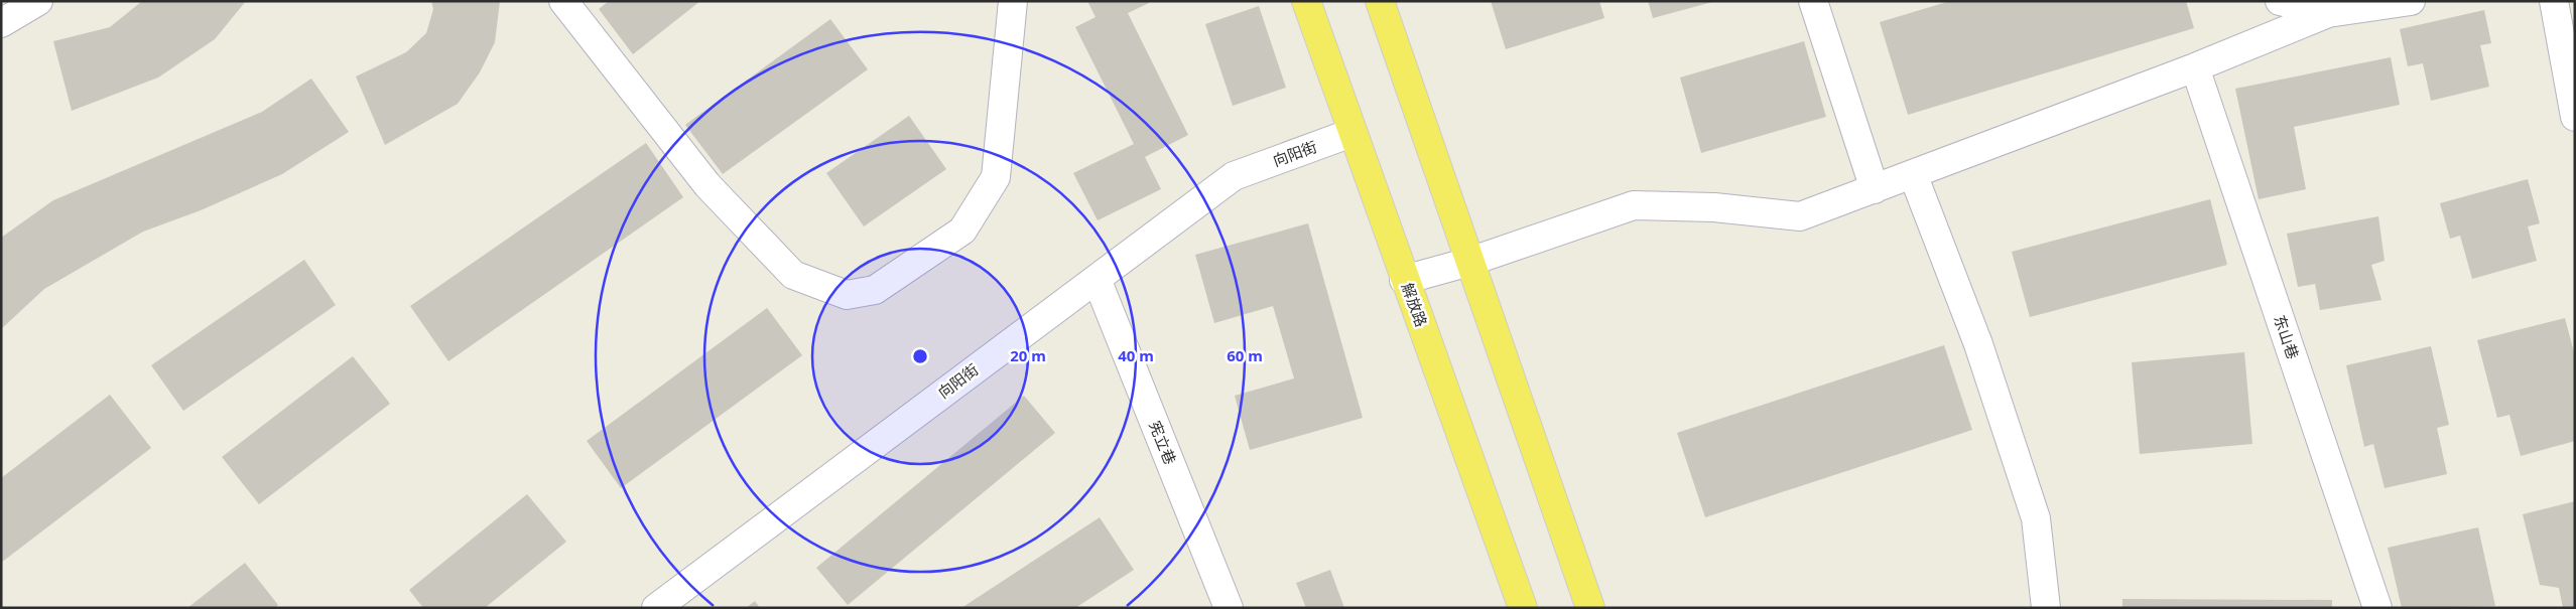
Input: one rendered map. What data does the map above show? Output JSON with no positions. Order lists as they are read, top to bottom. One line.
{"streets":{"main road":["解放路"],"street":["向阳街","东山巷","宪立巷"]},"crossings":[["向阳街","解放路"],["向阳街","宪立巷"]],"rings":["20 m","40 m","60 m"]}
